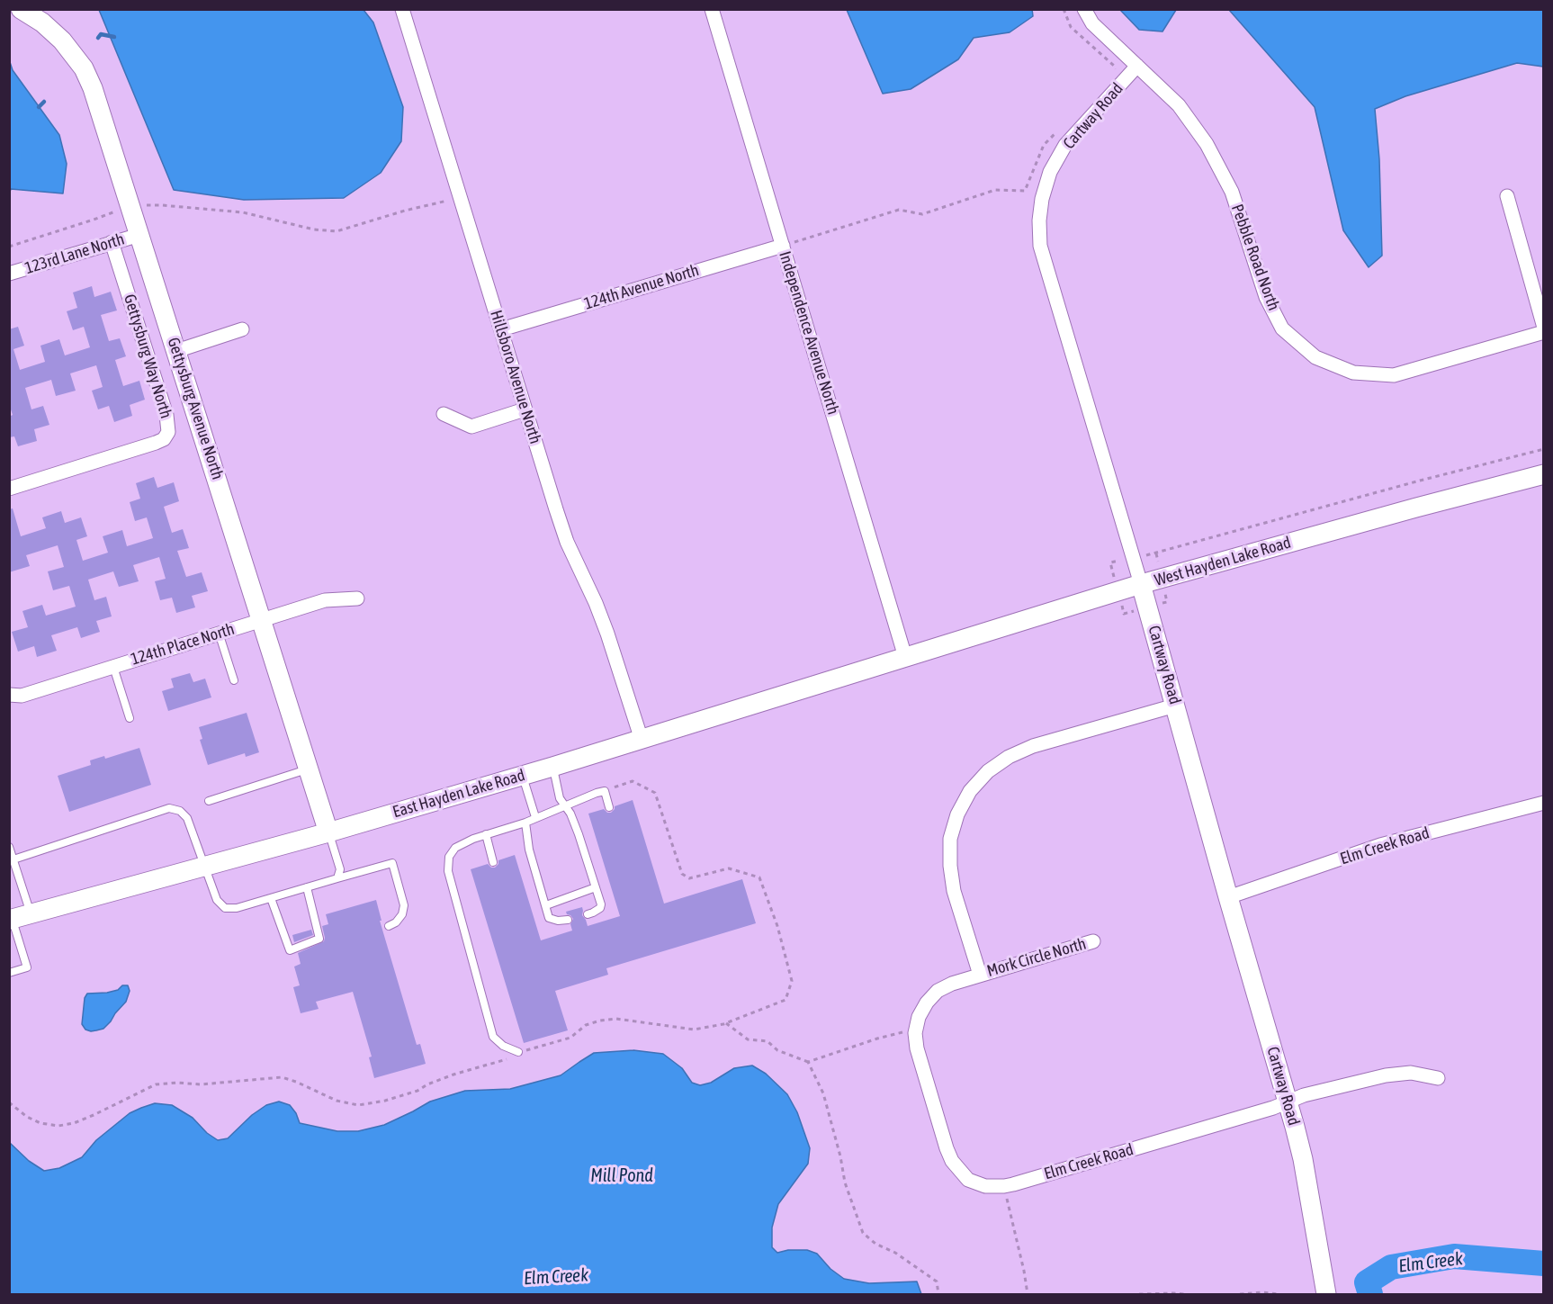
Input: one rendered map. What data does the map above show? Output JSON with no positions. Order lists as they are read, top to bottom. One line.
{"streets":{"street":["Cartway Road","123rd Lane North","Pebble Road North","124th Avenue North","Independence Avenue North","Gettysburg Way North","Hillsboro Avenue North","Gettysburg Avenue North","West Hayden Lake Road","124th Place North","East Hayden Lake Road","Elm Creek Road","Mork Circle North"]},"crossings":[["Cartway Road","Pebble Road North"],["Cartway Road","West Hayden Lake Road"],["Cartway Road","Elm Creek Road"],["123rd Lane North","Gettysburg Way North"],["123rd Lane North","Gettysburg Avenue North"],["124th Avenue North","Independence Avenue North"],["124th Avenue North","Hillsboro Avenue North"],["Independence Avenue North","West Hayden Lake Road"],["Independence Avenue North","East Hayden Lake Road"],["Hillsboro Avenue North","East Hayden Lake Road"],["Gettysburg Avenue North","124th Place North"],["Gettysburg Avenue North","East Hayden Lake Road"],["West Hayden Lake Road","East Hayden Lake Road"]],"water":["Mill Pond","Elm Creek"]}
